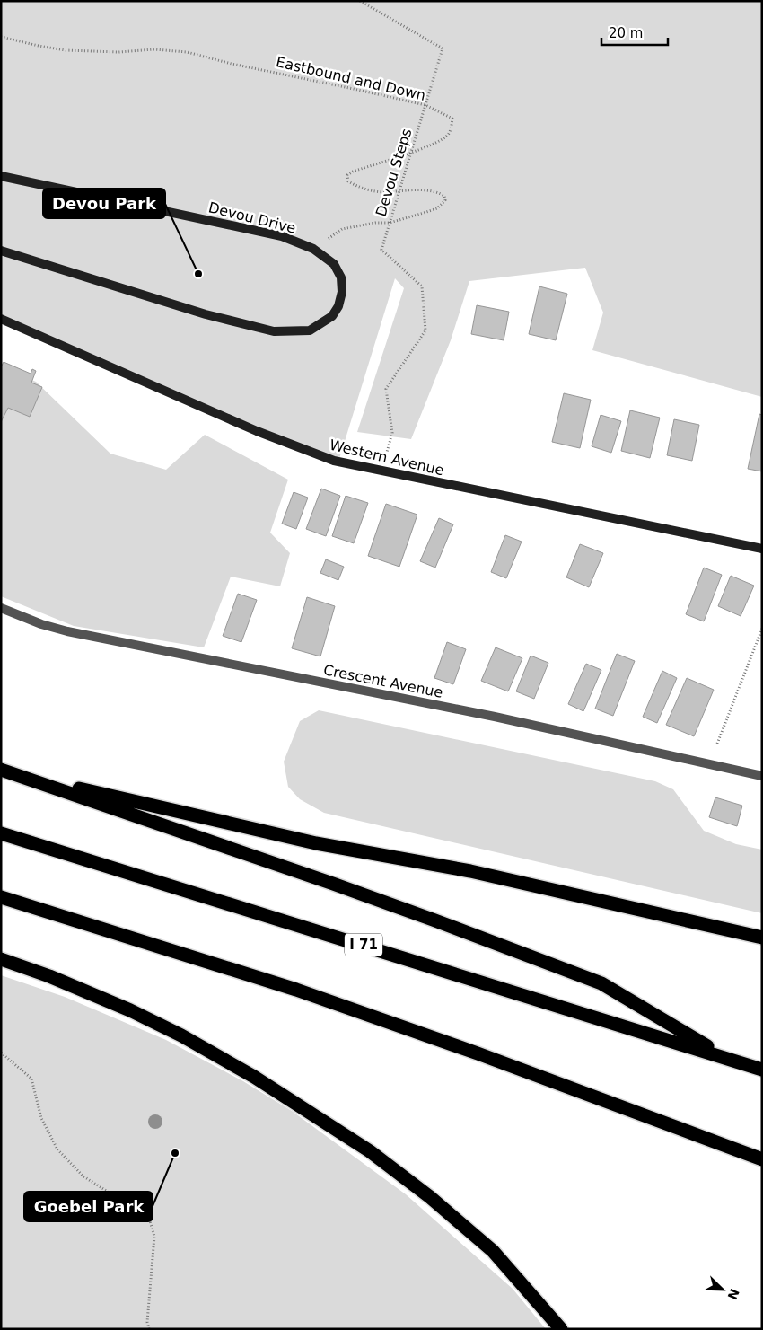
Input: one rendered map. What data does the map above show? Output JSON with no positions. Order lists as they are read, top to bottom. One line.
{"streets":{"highway":["I 71"],"street":["Devou Drive","Western Avenue","Crescent Avenue"],"path":["Eastbound and Down","Devou Steps"]},"crossings":[["Eastbound and Down","Devou Steps"],["Eastbound and Down","Devou Drive"]],"places":["Devou Park","Goebel Park"],"scale_bar":"20 m","north":"bottom right"}
